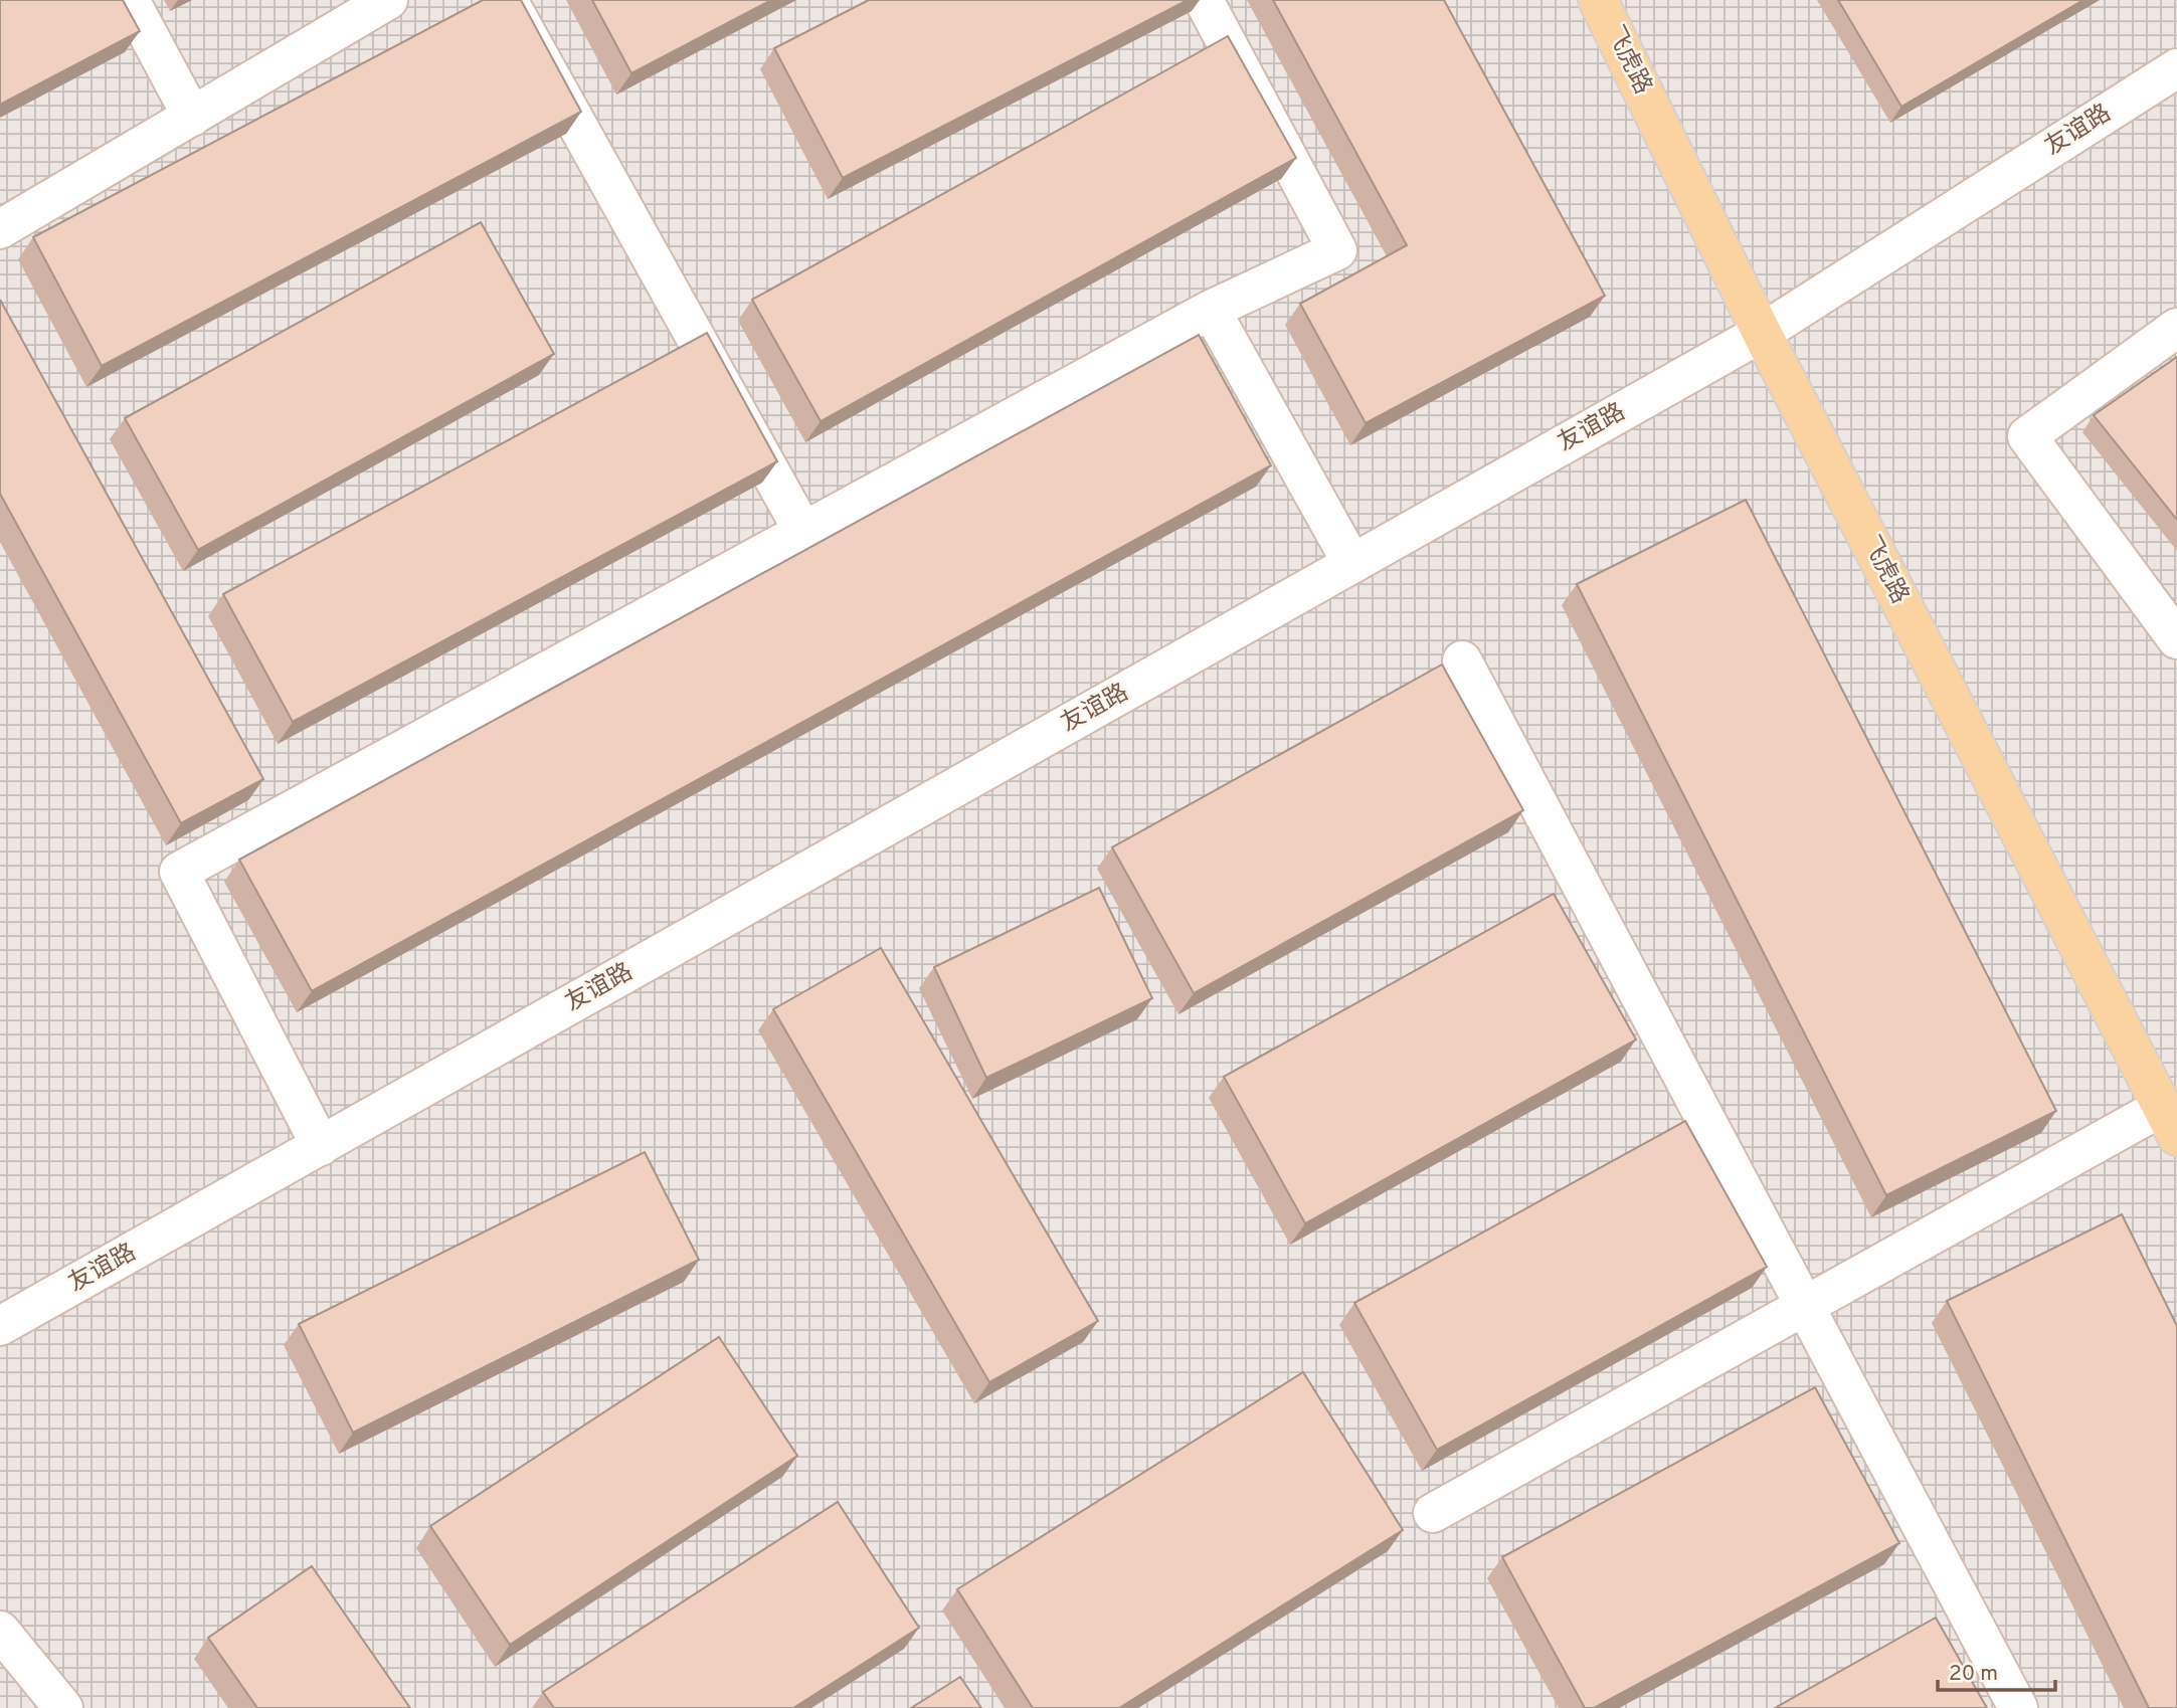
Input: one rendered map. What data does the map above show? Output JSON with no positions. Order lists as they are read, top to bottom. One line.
{"streets":{"main road":["飞虎路"],"street":["友谊路"]},"crossings":[["飞虎路","友谊路"]],"scale_bar":"20 m"}
